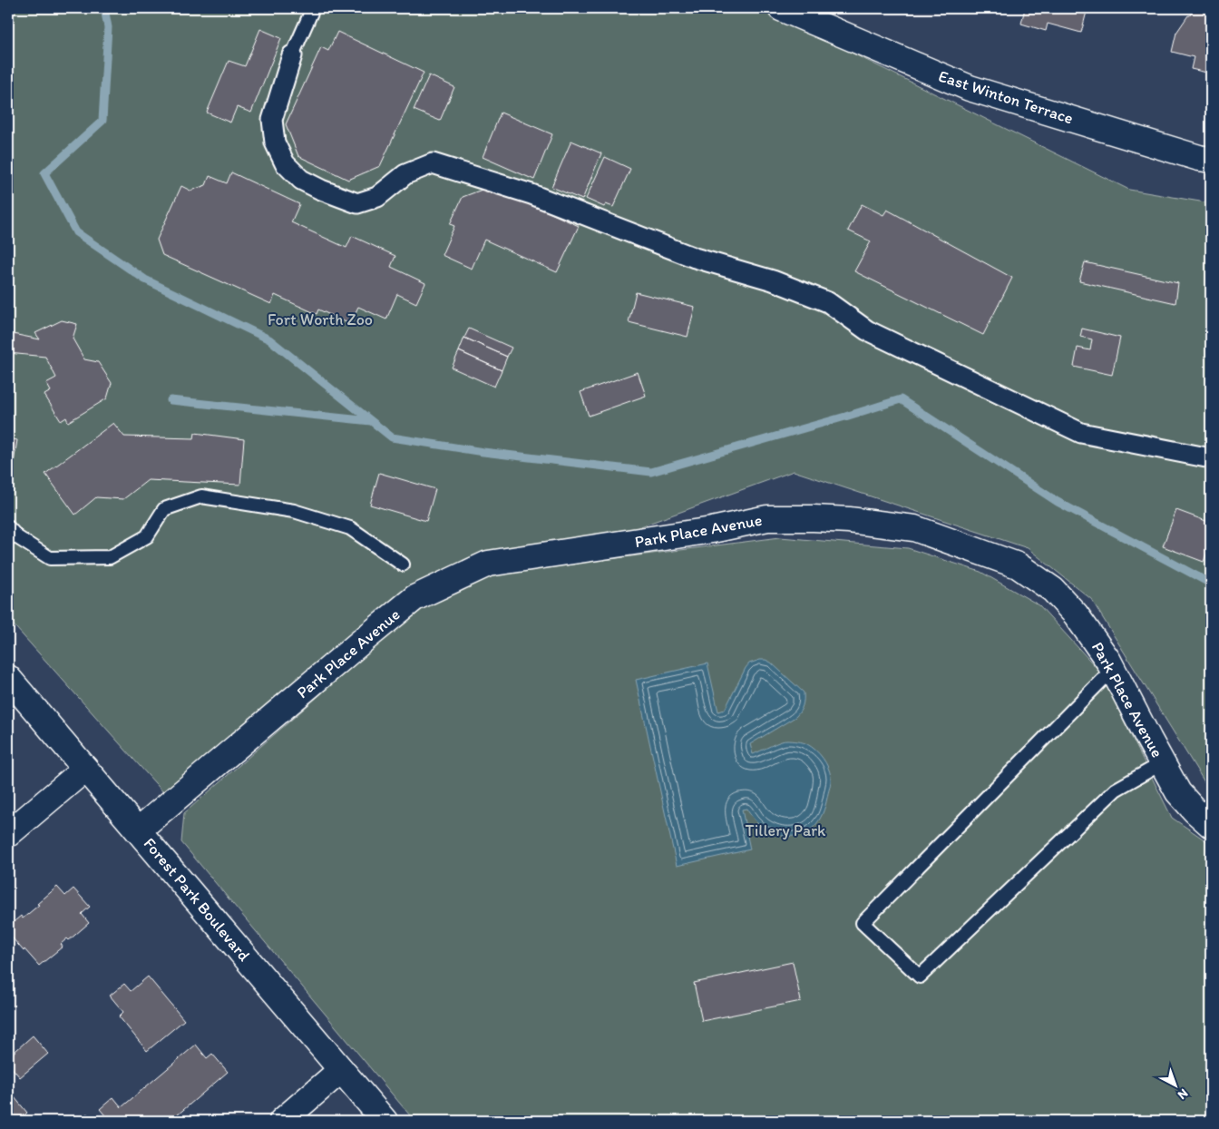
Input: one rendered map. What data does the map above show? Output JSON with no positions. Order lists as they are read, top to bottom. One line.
{"streets":{"street":["East Winton Terrace","Park Place Avenue","Forest Park Boulevard"]},"crossings":[["Park Place Avenue","Forest Park Boulevard"]],"parks":["Fort Worth Zoo","Tillery Park"],"north":"bottom right"}
